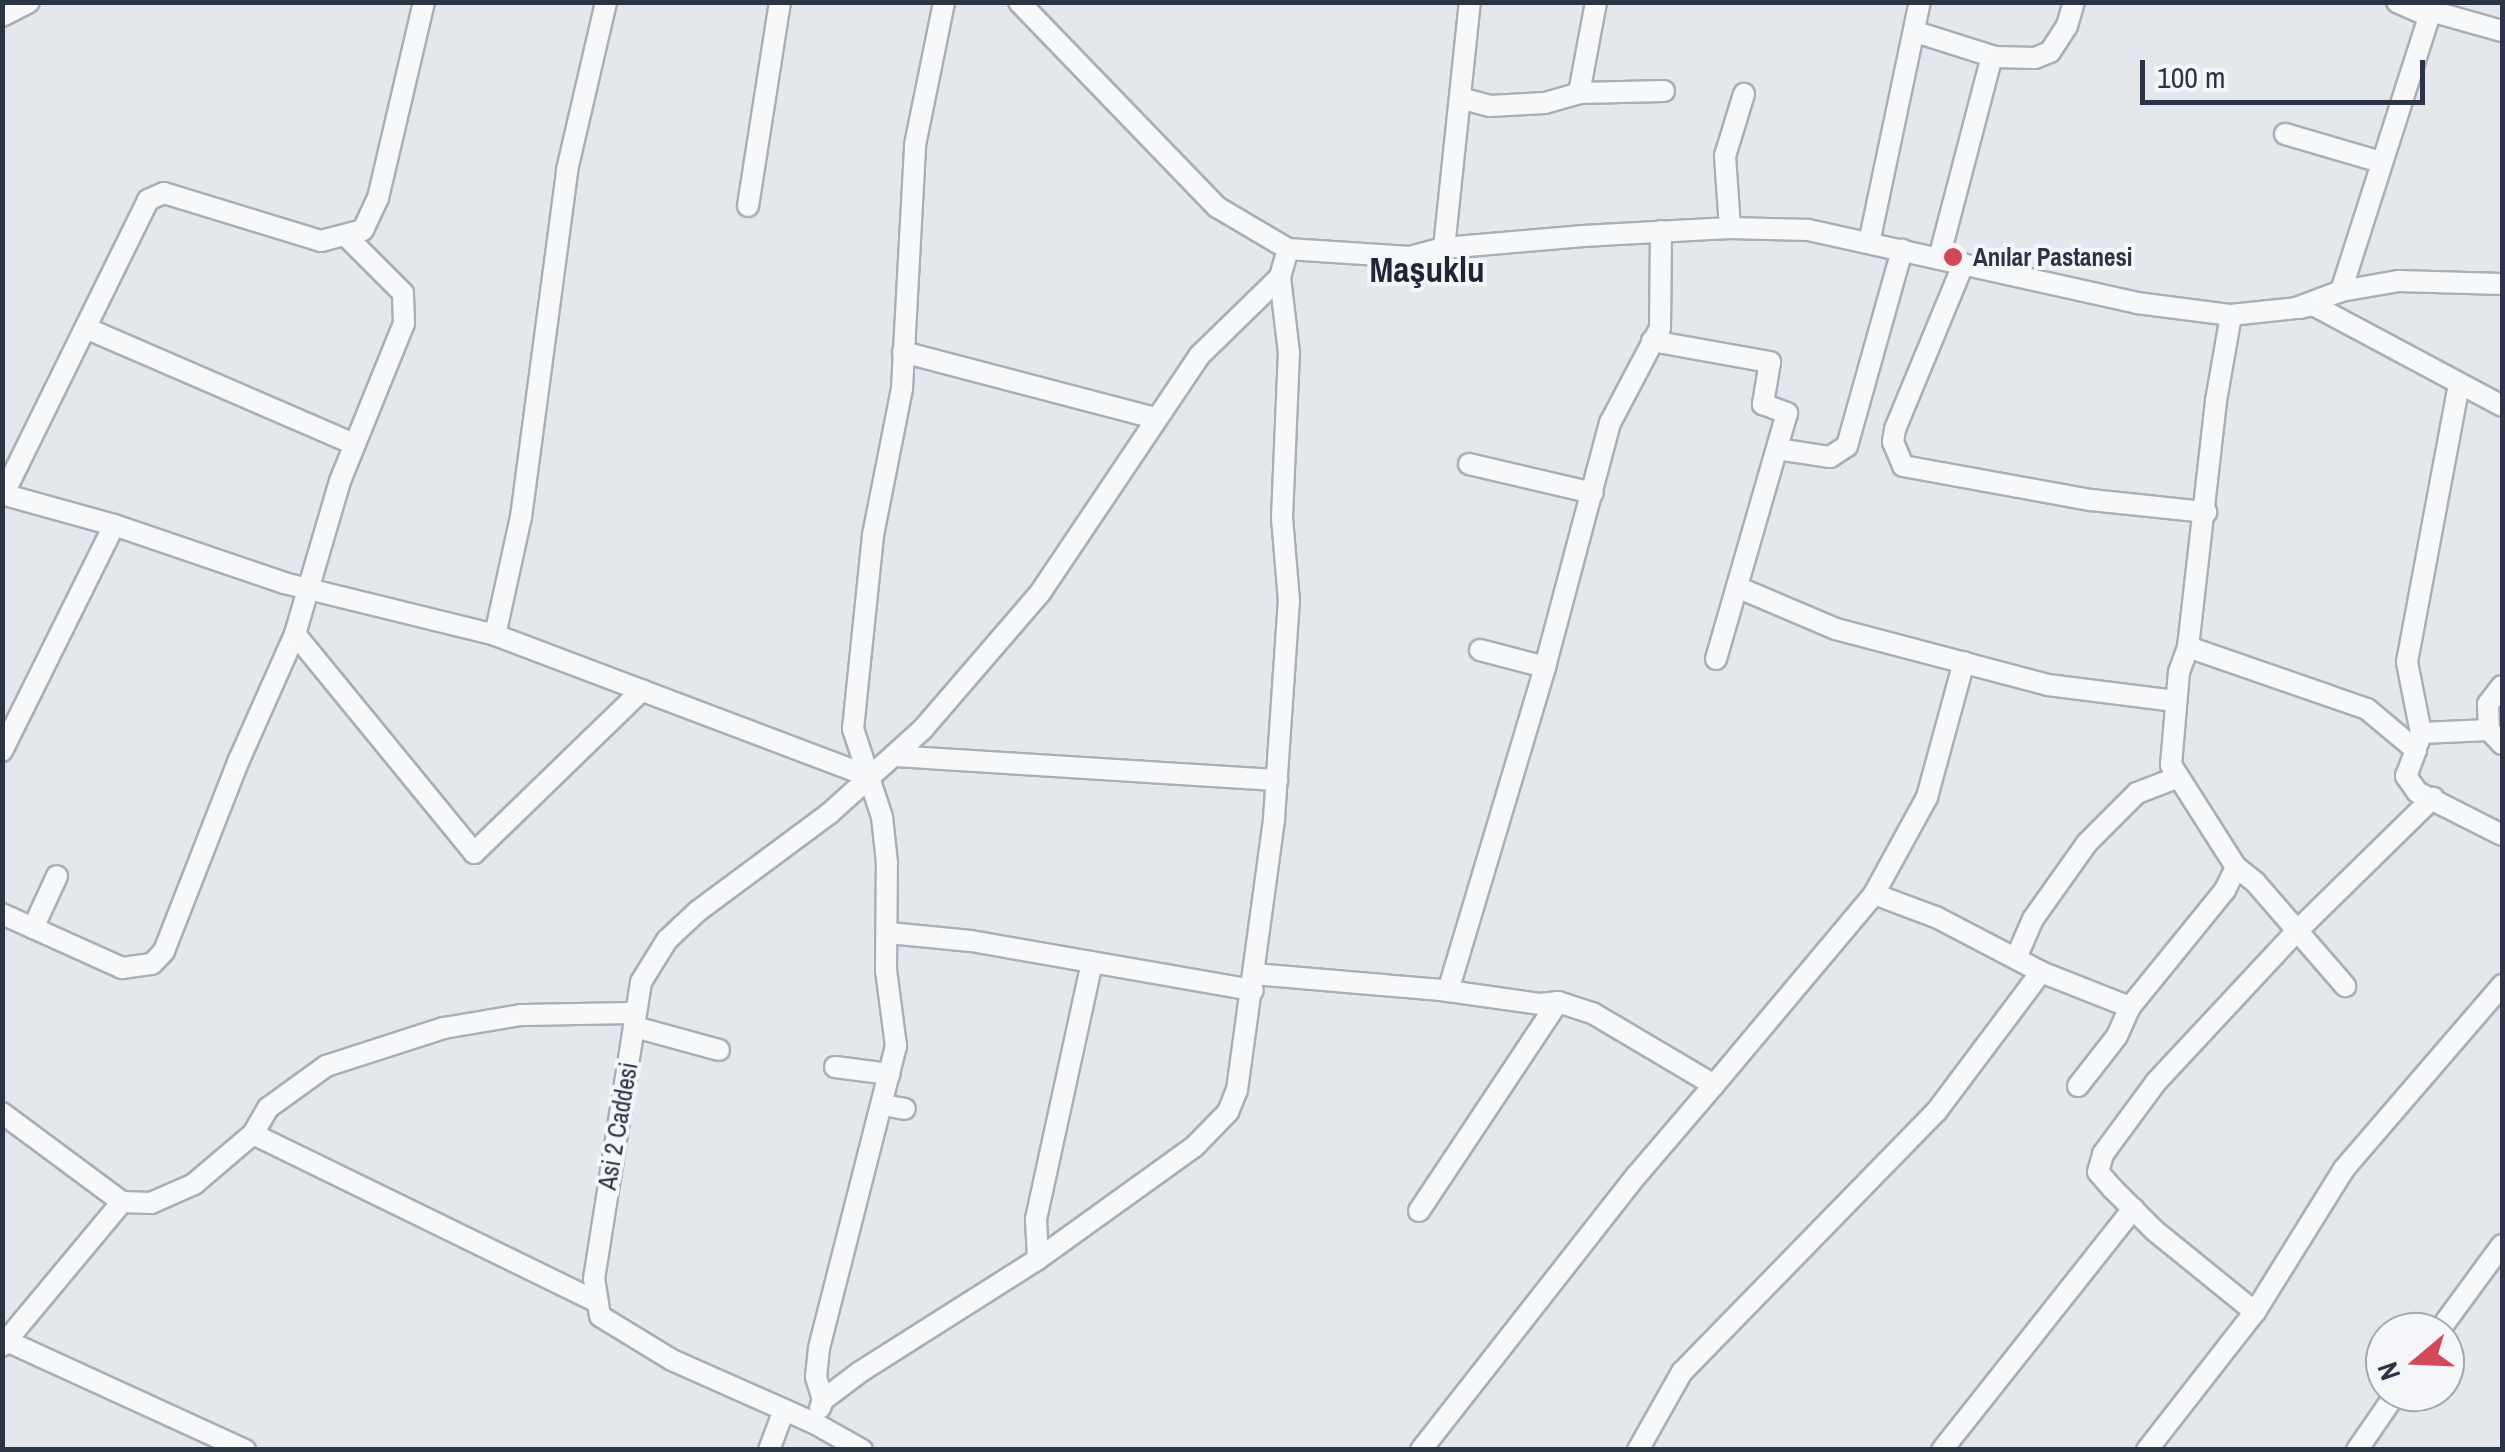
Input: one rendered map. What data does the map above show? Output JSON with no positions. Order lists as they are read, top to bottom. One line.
{"streets":{"street":["Asi 2 Caddesi"]},"districts":["Maşuklu"],"places":["Anılar Pastanesi"],"scale_bar":"100 m","north":"left"}
